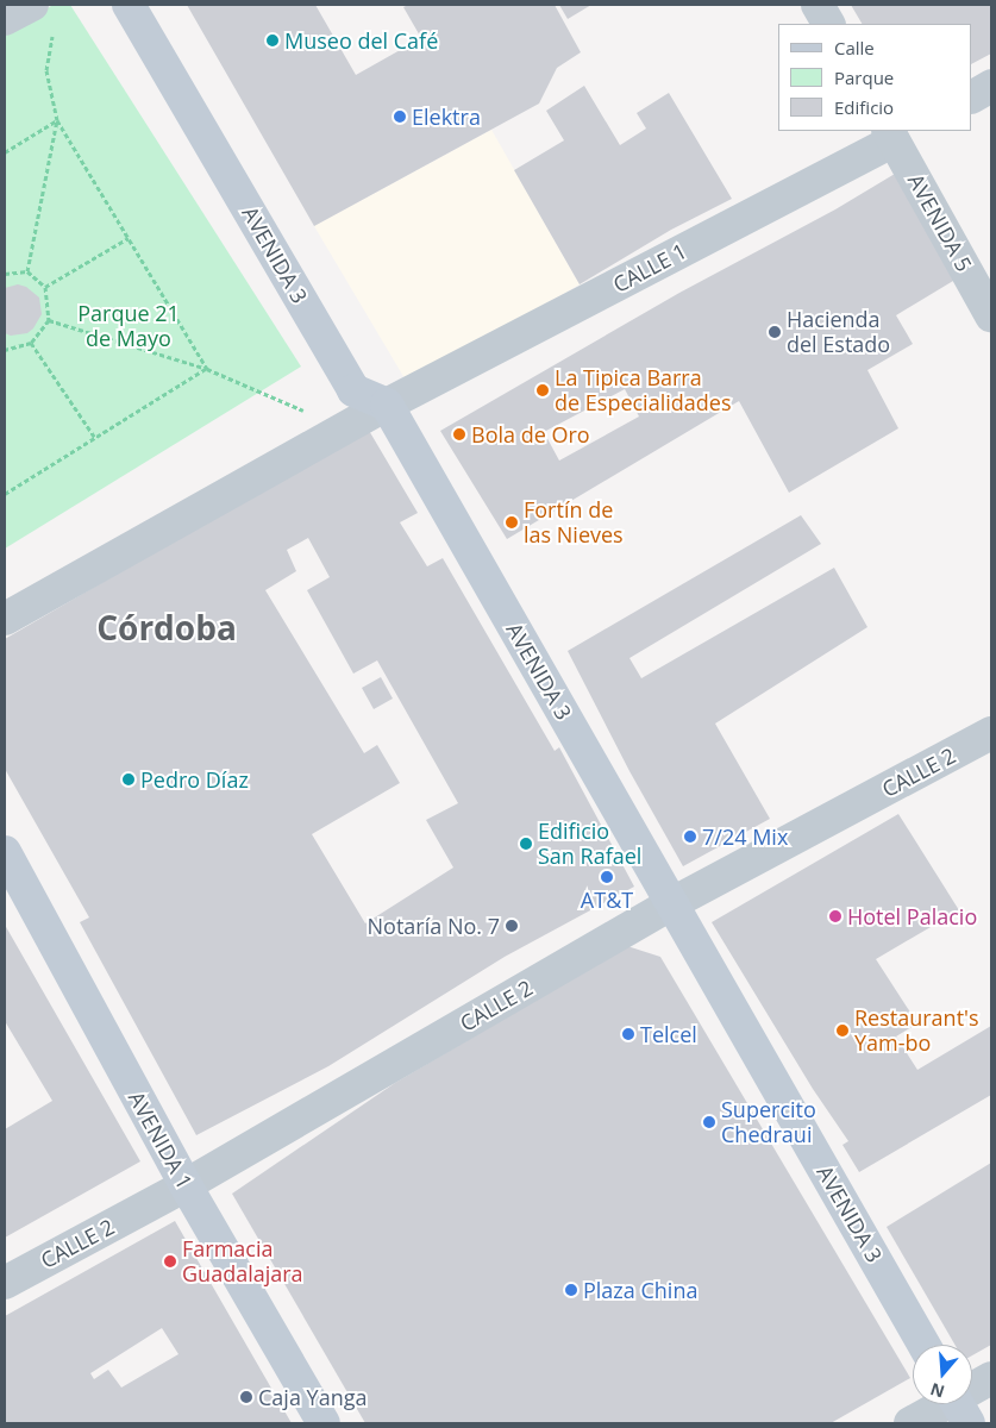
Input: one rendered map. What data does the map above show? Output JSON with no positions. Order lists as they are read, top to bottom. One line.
{"streets":{"main road":["AVENIDA 3","AVENIDA 1"],"street":["AVENIDA 5","CALLE 1","CALLE 2"]},"crossings":[["AVENIDA 5","CALLE 1"],["AVENIDA 3","CALLE 1"],["AVENIDA 3","CALLE 2"],["CALLE 2","AVENIDA 1"]],"districts":["Córdoba"],"parks":["Parque 21 de Mayo"],"places":["Museo del Café","Elektra","Hacienda del Estado","La Tipica Barra de Especialidades","Bola de Oro","Fortín de las Nieves","Pedro Díaz","7/24 Mix","Edificio San Rafael","AT&T","Hotel Palacio","Notaría No. 7","Restaurant's Yam-bo","Telcel","Supercito Chedraui","Farmacia Guadalajara","Plaza China","Caja Yanga"],"legend":["Calle","Parque","Edificio"],"north":"bottom"}
